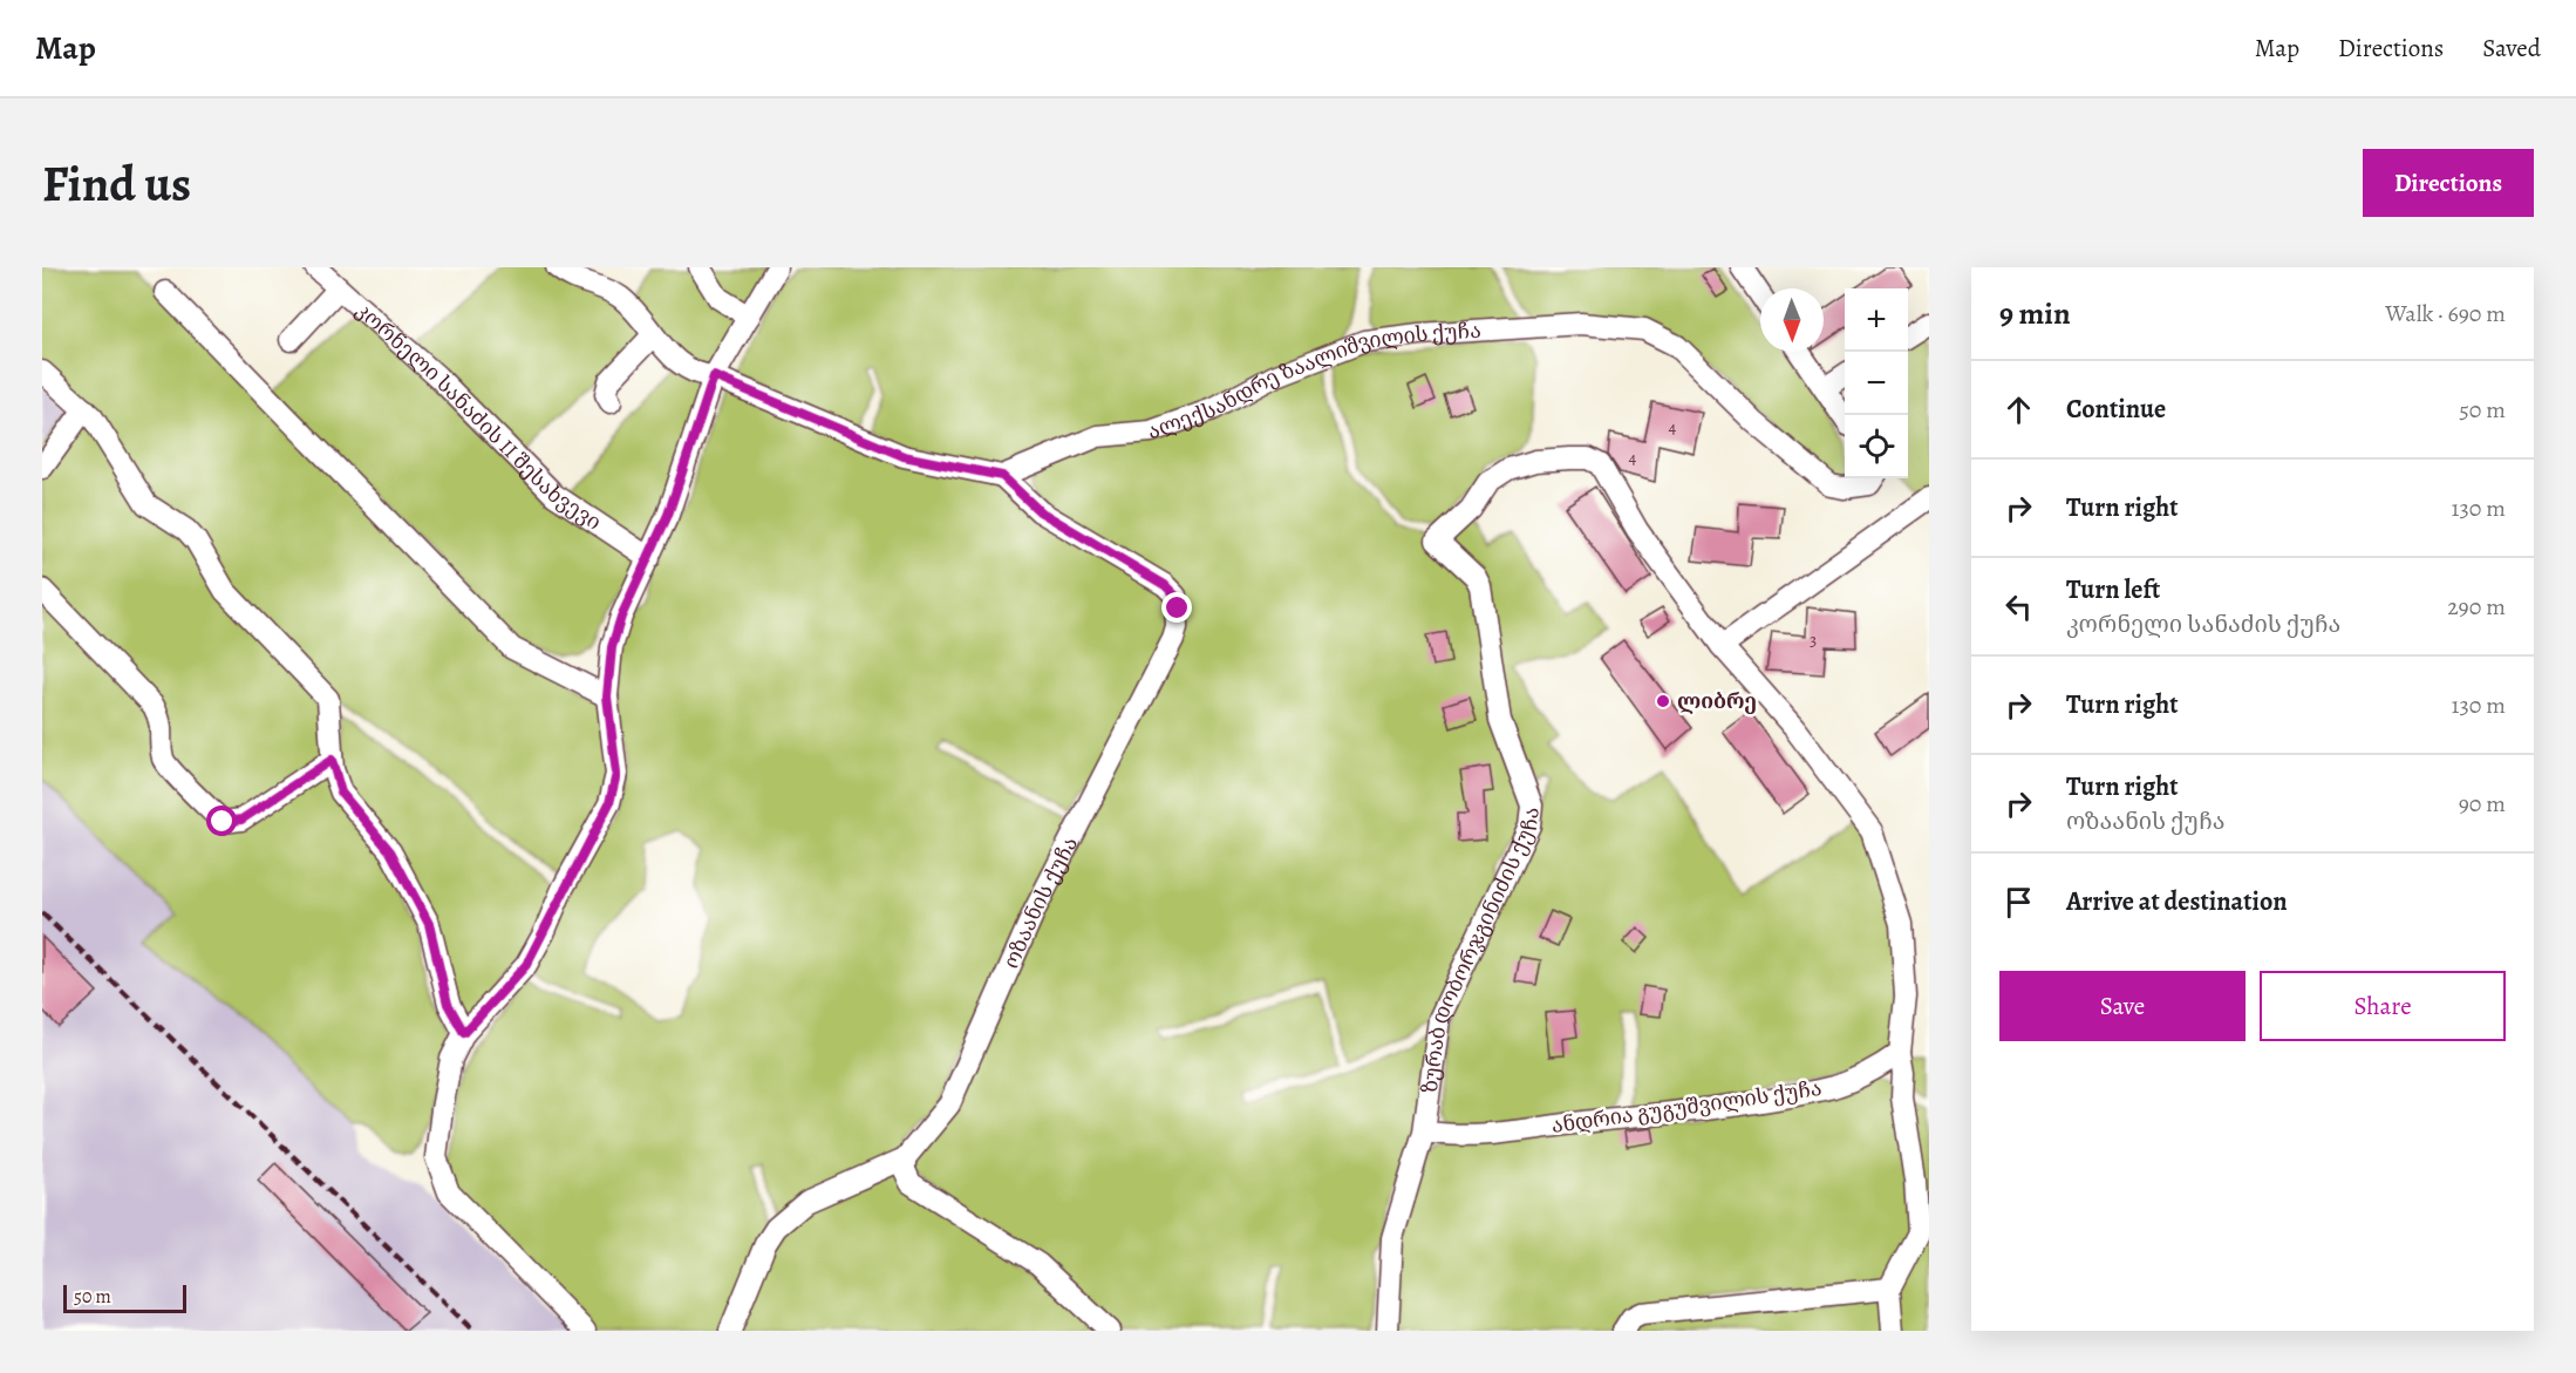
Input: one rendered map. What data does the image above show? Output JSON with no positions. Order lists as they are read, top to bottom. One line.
{"streets":{"street":["ალექსანდრე ზაალიშვილის ქუჩა","კორნელი სანაძის II შესახვევი","ოზაანის ქუჩა","ზურაბ დობორჯგინიძის ქუჩა","ანდრია გუგუშვილის ქუჩა"]},"crossings":[["ალექსანდრე ზაალიშვილის ქუჩა","ოზაანის ქუჩა"],["ზურაბ დობორჯგინიძის ქუჩა","ანდრია გუგუშვილის ქუჩა"]],"places":["ლიბრე"],"house_numbers":["4","4","3"],"scale_bar":"50 m","north":"bottom","page":{"header":"Map","nav":["Map","Directions","Saved"],"buttons":["Directions",["Save","Share"]],"title":"Find us","heading":["9 min","Walk · 690 m"],"map_buttons":["+","−"],"list":[["Continue","50 m"],["Turn right","130 m"],["Turn left","კორნელი სანაძის ქუჩა","290 m"],["Turn right","130 m"],["Turn right","ოზაანის ქუჩა","90 m"],"Arrive at destination"],"scale":"50 m"}}
